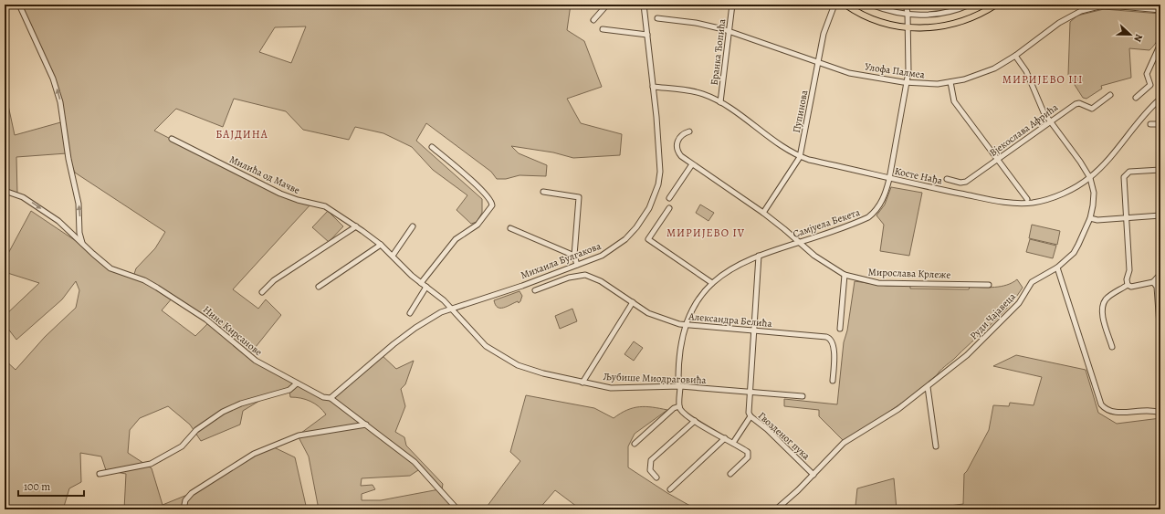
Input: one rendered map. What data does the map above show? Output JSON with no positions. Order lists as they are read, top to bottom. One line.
{"streets":{"street":["Бранка Ћопића","Улофа Палмеа","Пупинова","Вјекослава Афрића","Милића од Мачве","Косте Нађа","Самјуела Бекета","Михаила Булгакова","Мирослава Крлеже","Руди Чајавеца","Александра Белића","Нине Кирсанове","Љубише Миодраговића","Гвозденог пука"]},"crossings":[["Бранка Ћопића","Улофа Палмеа"],["Бранка Ћопића","Косте Нађа"],["Улофа Палмеа","Пупинова"],["Улофа Палмеа","Самјуела Бекета"],["Пупинова","Косте Нађа"],["Пупинова","Мирослава Крлеже"],["Милића од Мачве","Михаила Булгакова"],["Милића од Мачве","Љубише Миодраговића"],["Косте Нађа","Самјуела Бекета"],["Косте Нађа","Михаила Булгакова"],["Косте Нађа","Руди Чајавеца"],["Самјуела Бекета","Мирослава Крлеже"],["Самјуела Бекета","Александра Белића"],["Самјуела Бекета","Љубише Миодраговића"],["Михаила Булгакова","Нине Кирсанове"],["Михаила Булгакова","Љубише Миодраговића"],["Руди Чајавеца","Гвозденог пука"]],"districts":["МИРИЈЕВО III","БАЈДИНА","МИРИЈЕВО IV"],"scale_bar":"100 m","north":"right"}
